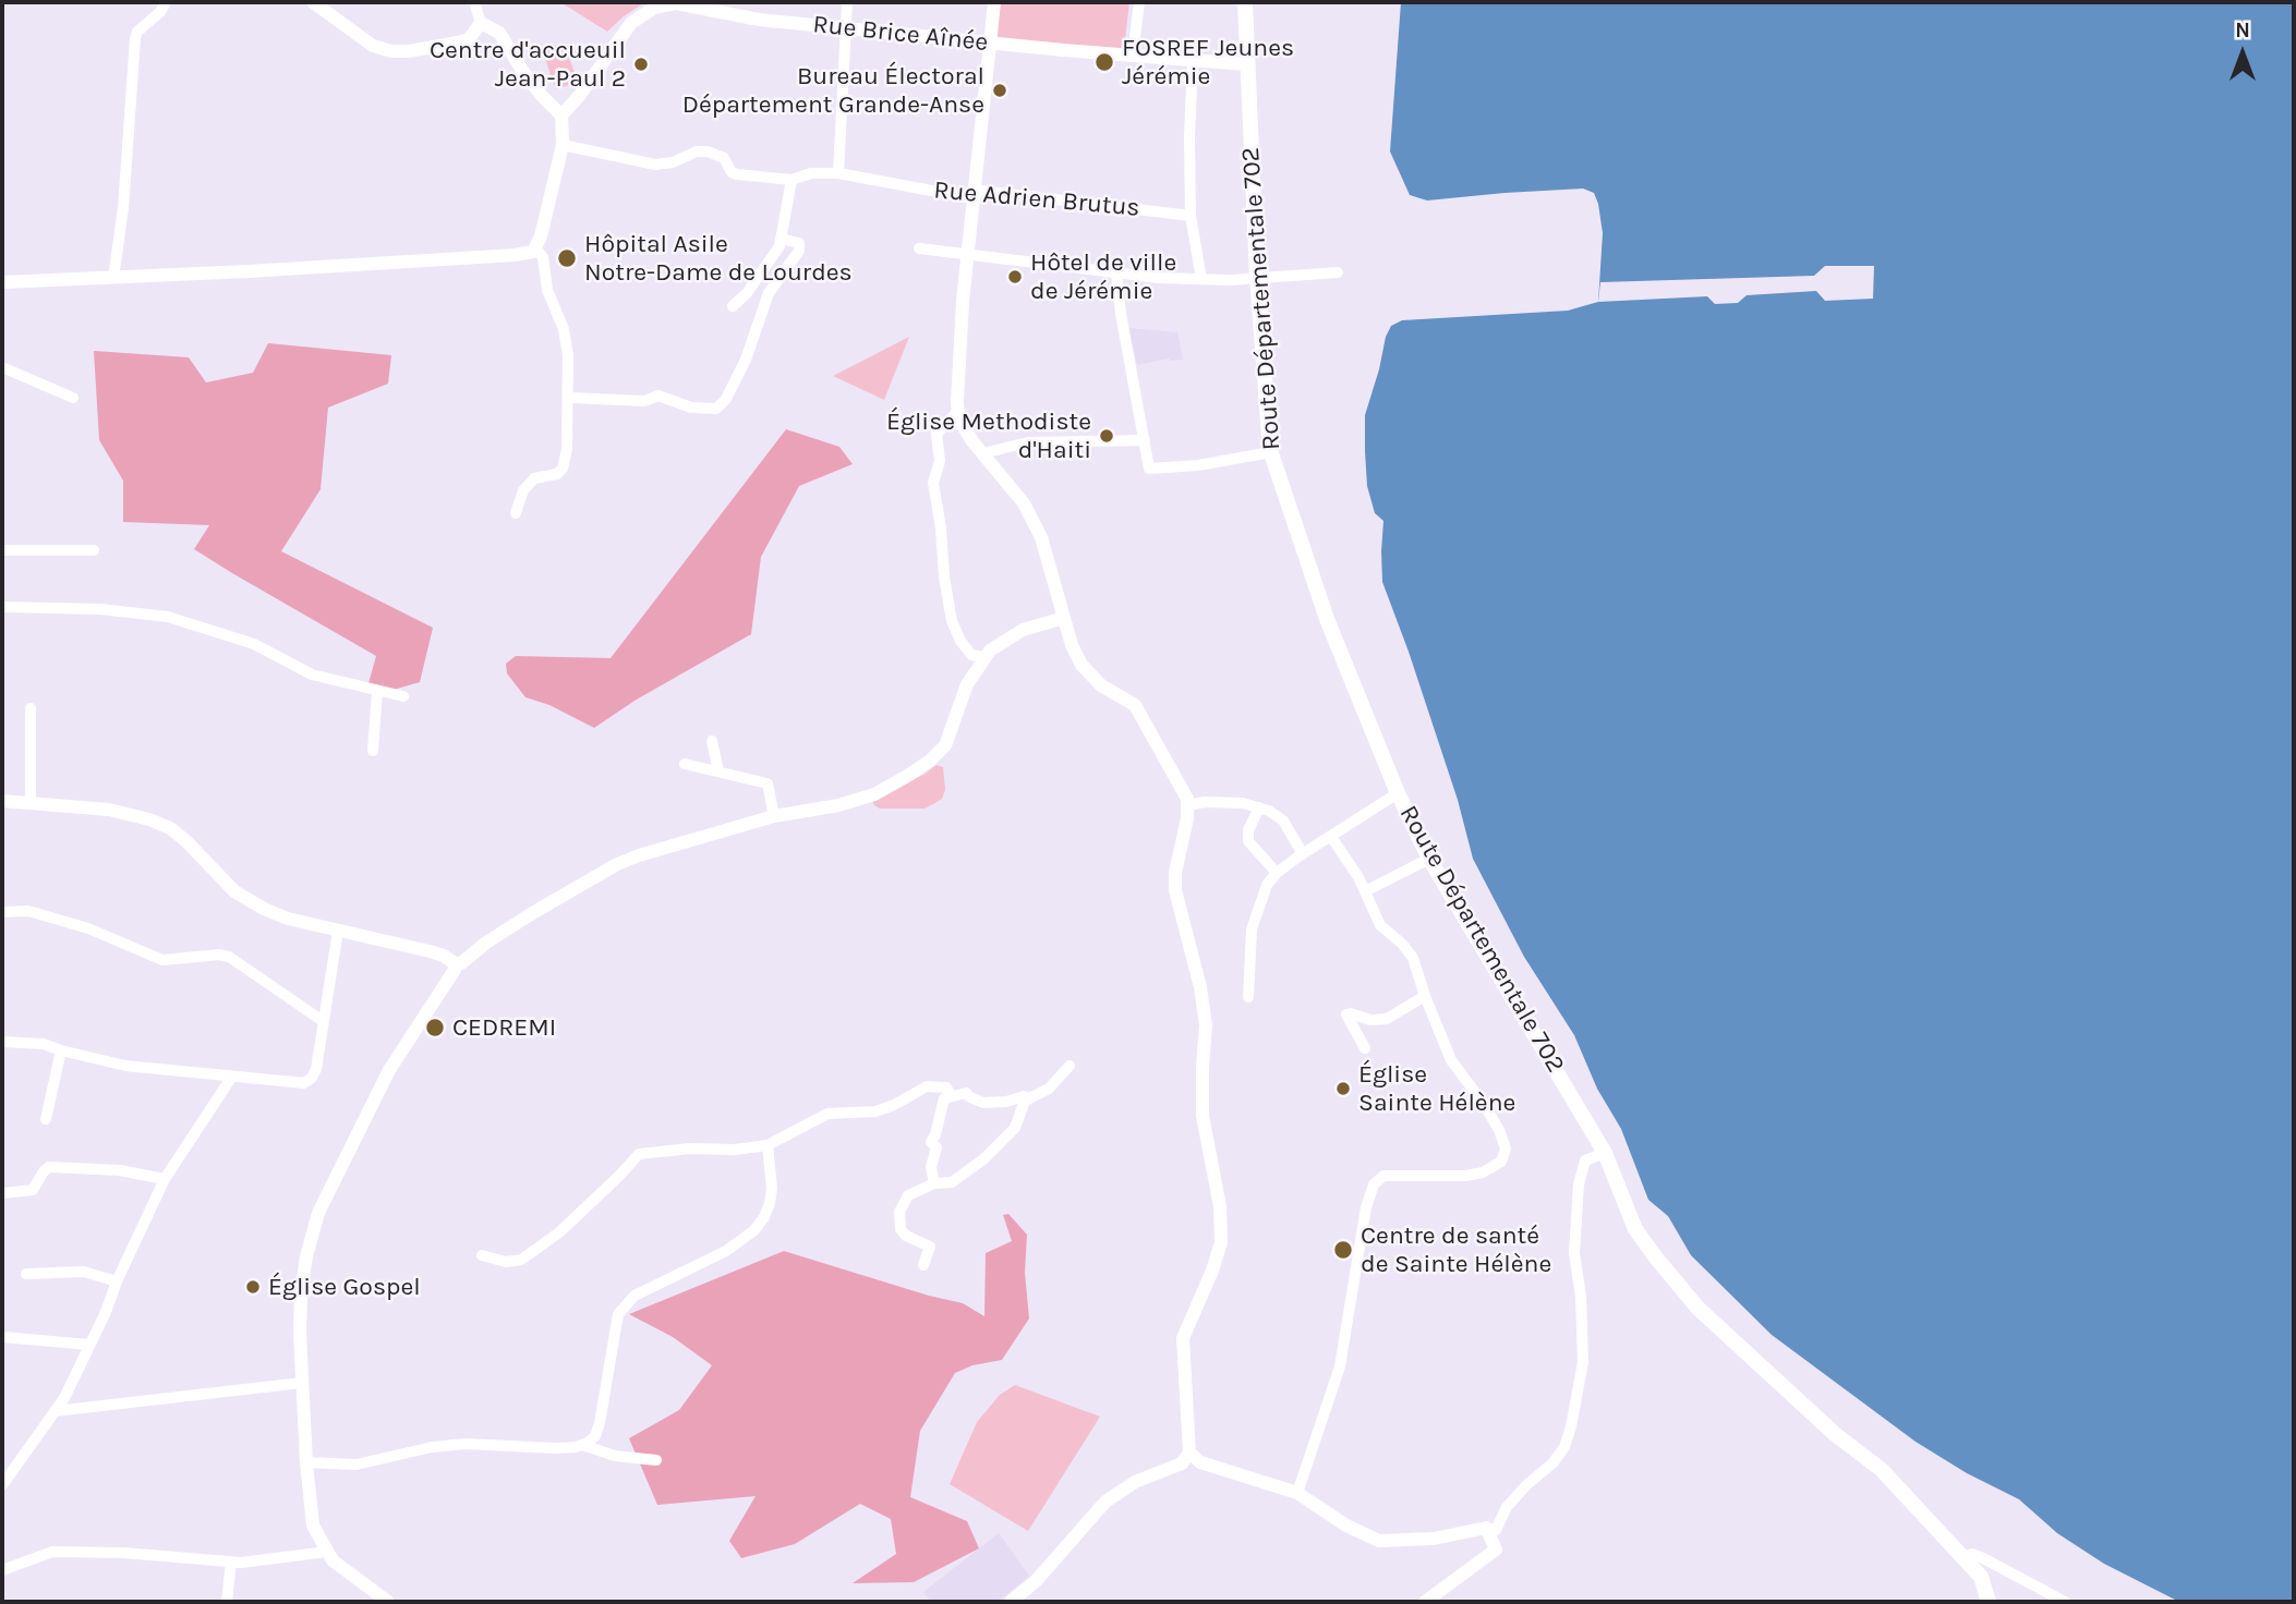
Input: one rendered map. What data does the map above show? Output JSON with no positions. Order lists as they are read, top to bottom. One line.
{"streets":{"main road":["Route Départementale 702"],"street":["Rue Brice Aînée","Rue Adrien Brutus"]},"crossings":[["Rue Brice Aînée","Route Départementale 702"]],"places":["FOSREF Jeunes Jérémie","Centre d'accueuil Jean-Paul 2","Bureau Électoral Département Grande-Anse","Hôpital Asile Notre-Dame de Lourdes","Hôtel de ville de Jérémie","Église Methodiste d'Haiti","CEDREMI","Église Sainte Hélène","Centre de santé de Sainte Hélène","Église Gospel"],"north":"top"}
